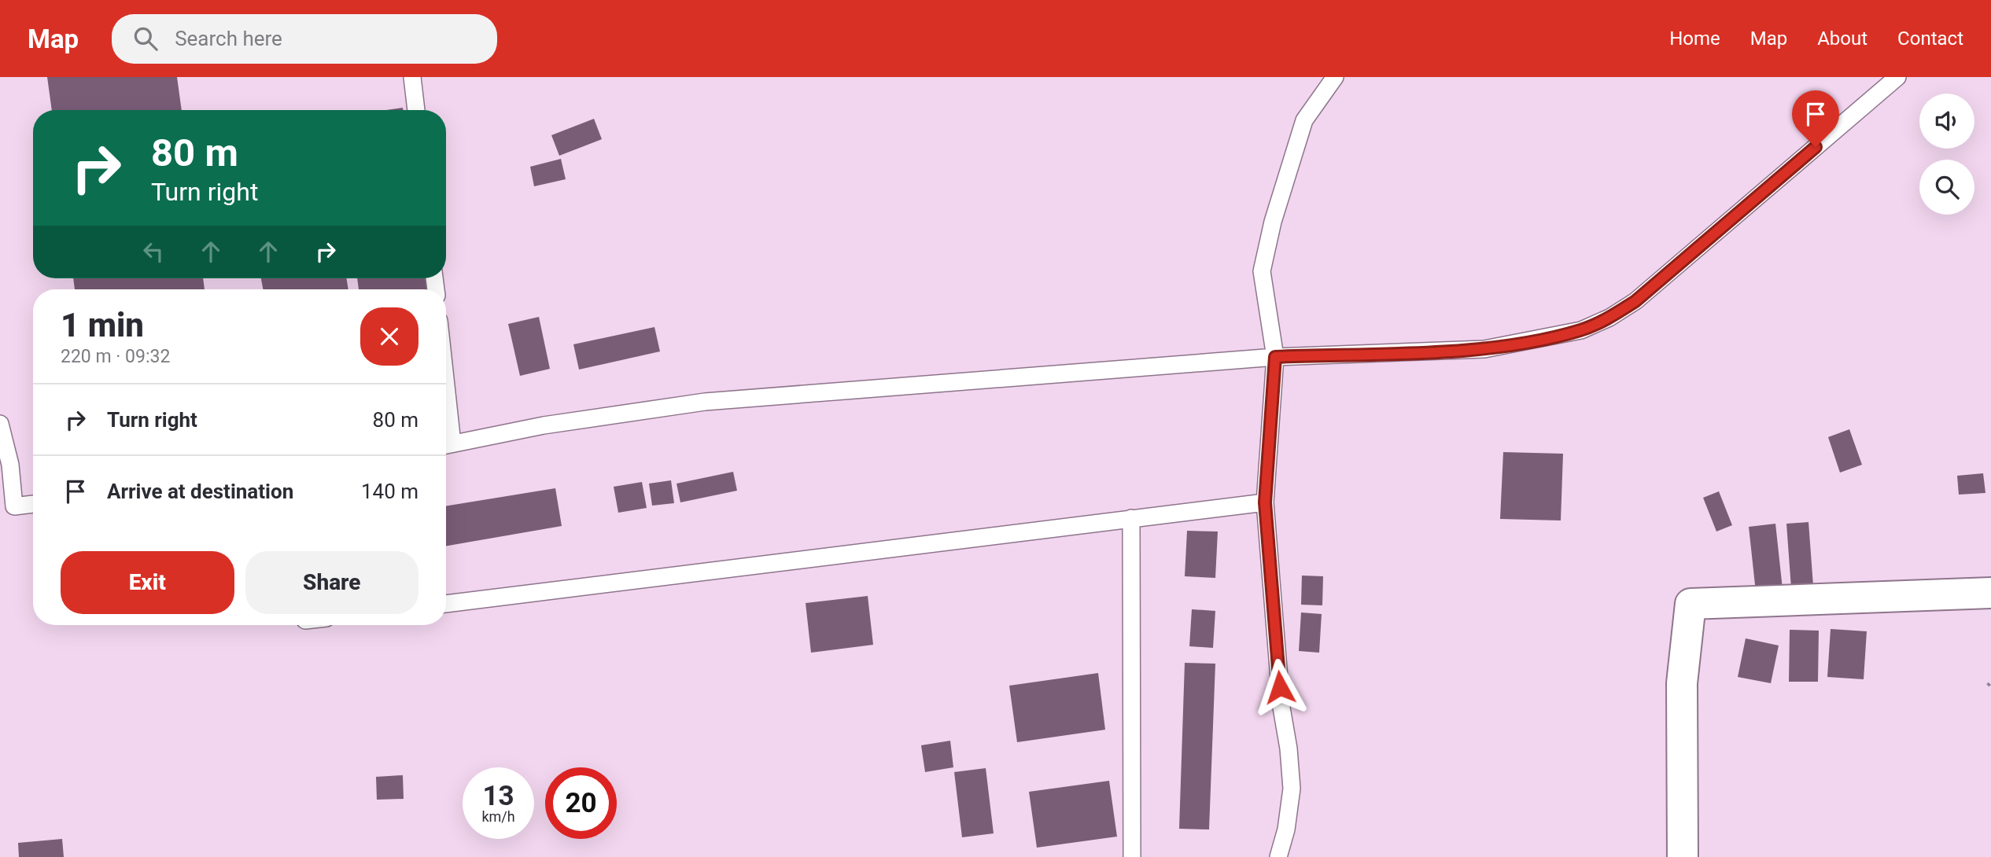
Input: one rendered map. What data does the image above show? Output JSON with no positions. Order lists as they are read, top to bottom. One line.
{"page":{"header":"Map","search":"Search here","nav":["Home","Map","About","Contact"],"turn":["80 m","Turn right"],"heading":["1 min","220 m · 09:32"],"list":[{"name":"Turn right","value":"80 m"},{"name":"Arrive at destination","value":"140 m"}],"buttons":["Exit","Share"],"speed":"13 km/h","limit":"20"}}
